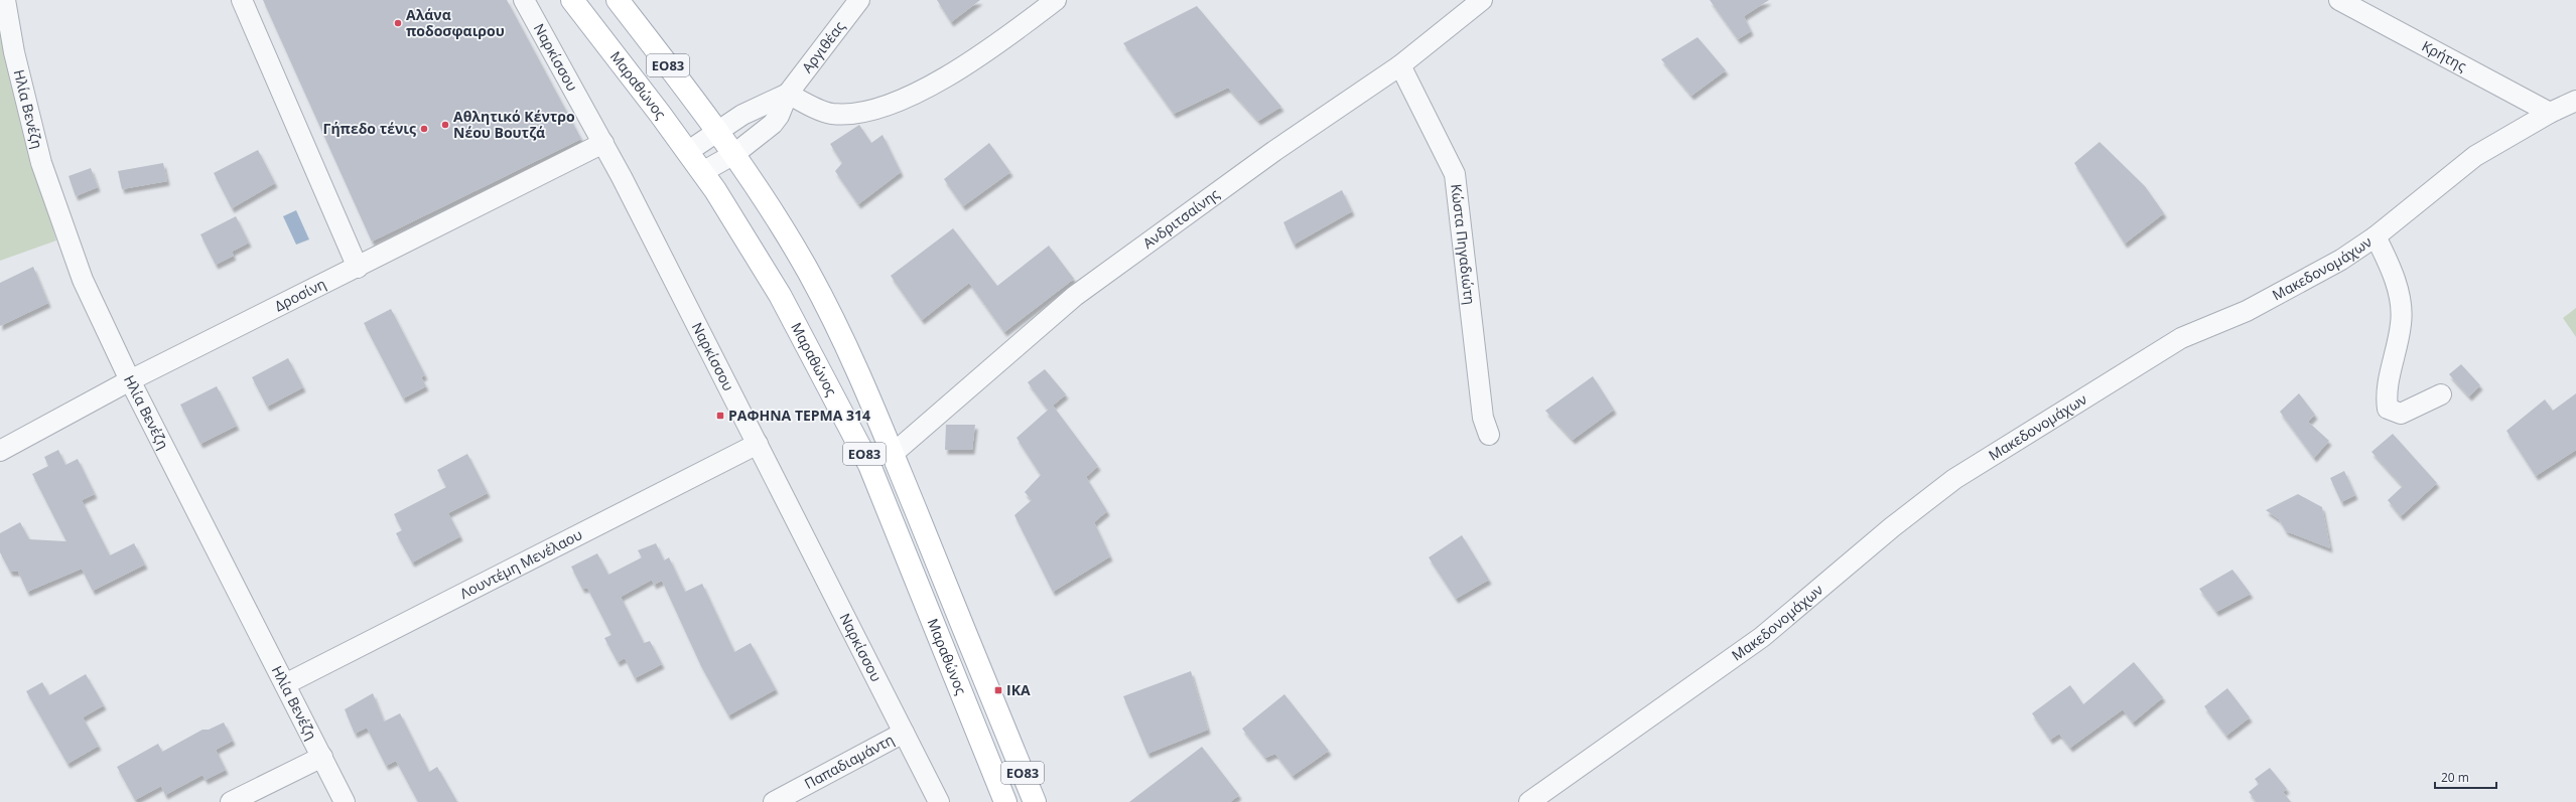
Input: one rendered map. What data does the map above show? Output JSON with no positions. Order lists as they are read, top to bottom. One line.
{"streets":{"main road":["ΕΟ83","Μαραθώνος"],"street":["Αργιθέας","Ναρκίσσου","Κρήτης","Ηλία Βενέζη","Ανδριτσαίνης","Κώστα Πηγαδιώτη","Μακεδονομάχων","Δροσίνη","Λουντέμη Μενέλαου","Παπαδιαμάντη"]},"crossings":[["Ναρκίσσου","Δροσίνη"],["Ναρκίσσου","Λουντέμη Μενέλαου"],["Ναρκίσσου","Παπαδιαμάντη"],["Κρήτης","Μακεδονομάχων"],["Μαραθώνος","Ανδριτσαίνης"],["Ηλία Βενέζη","Δροσίνη"],["Ηλία Βενέζη","Λουντέμη Μενέλαου"],["Ανδριτσαίνης","Κώστα Πηγαδιώτη"]],"places":{"other":["Αλάνα ποδοσφαιρου","Αθλητικό Κέντρο Νέου Βουτζά","Γήπεδο τένις"],"transit":["ΡΑΦΗΝΑ ΤΕΡΜΑ 314","ΙΚΑ"]},"scale_bar":"20 m"}
